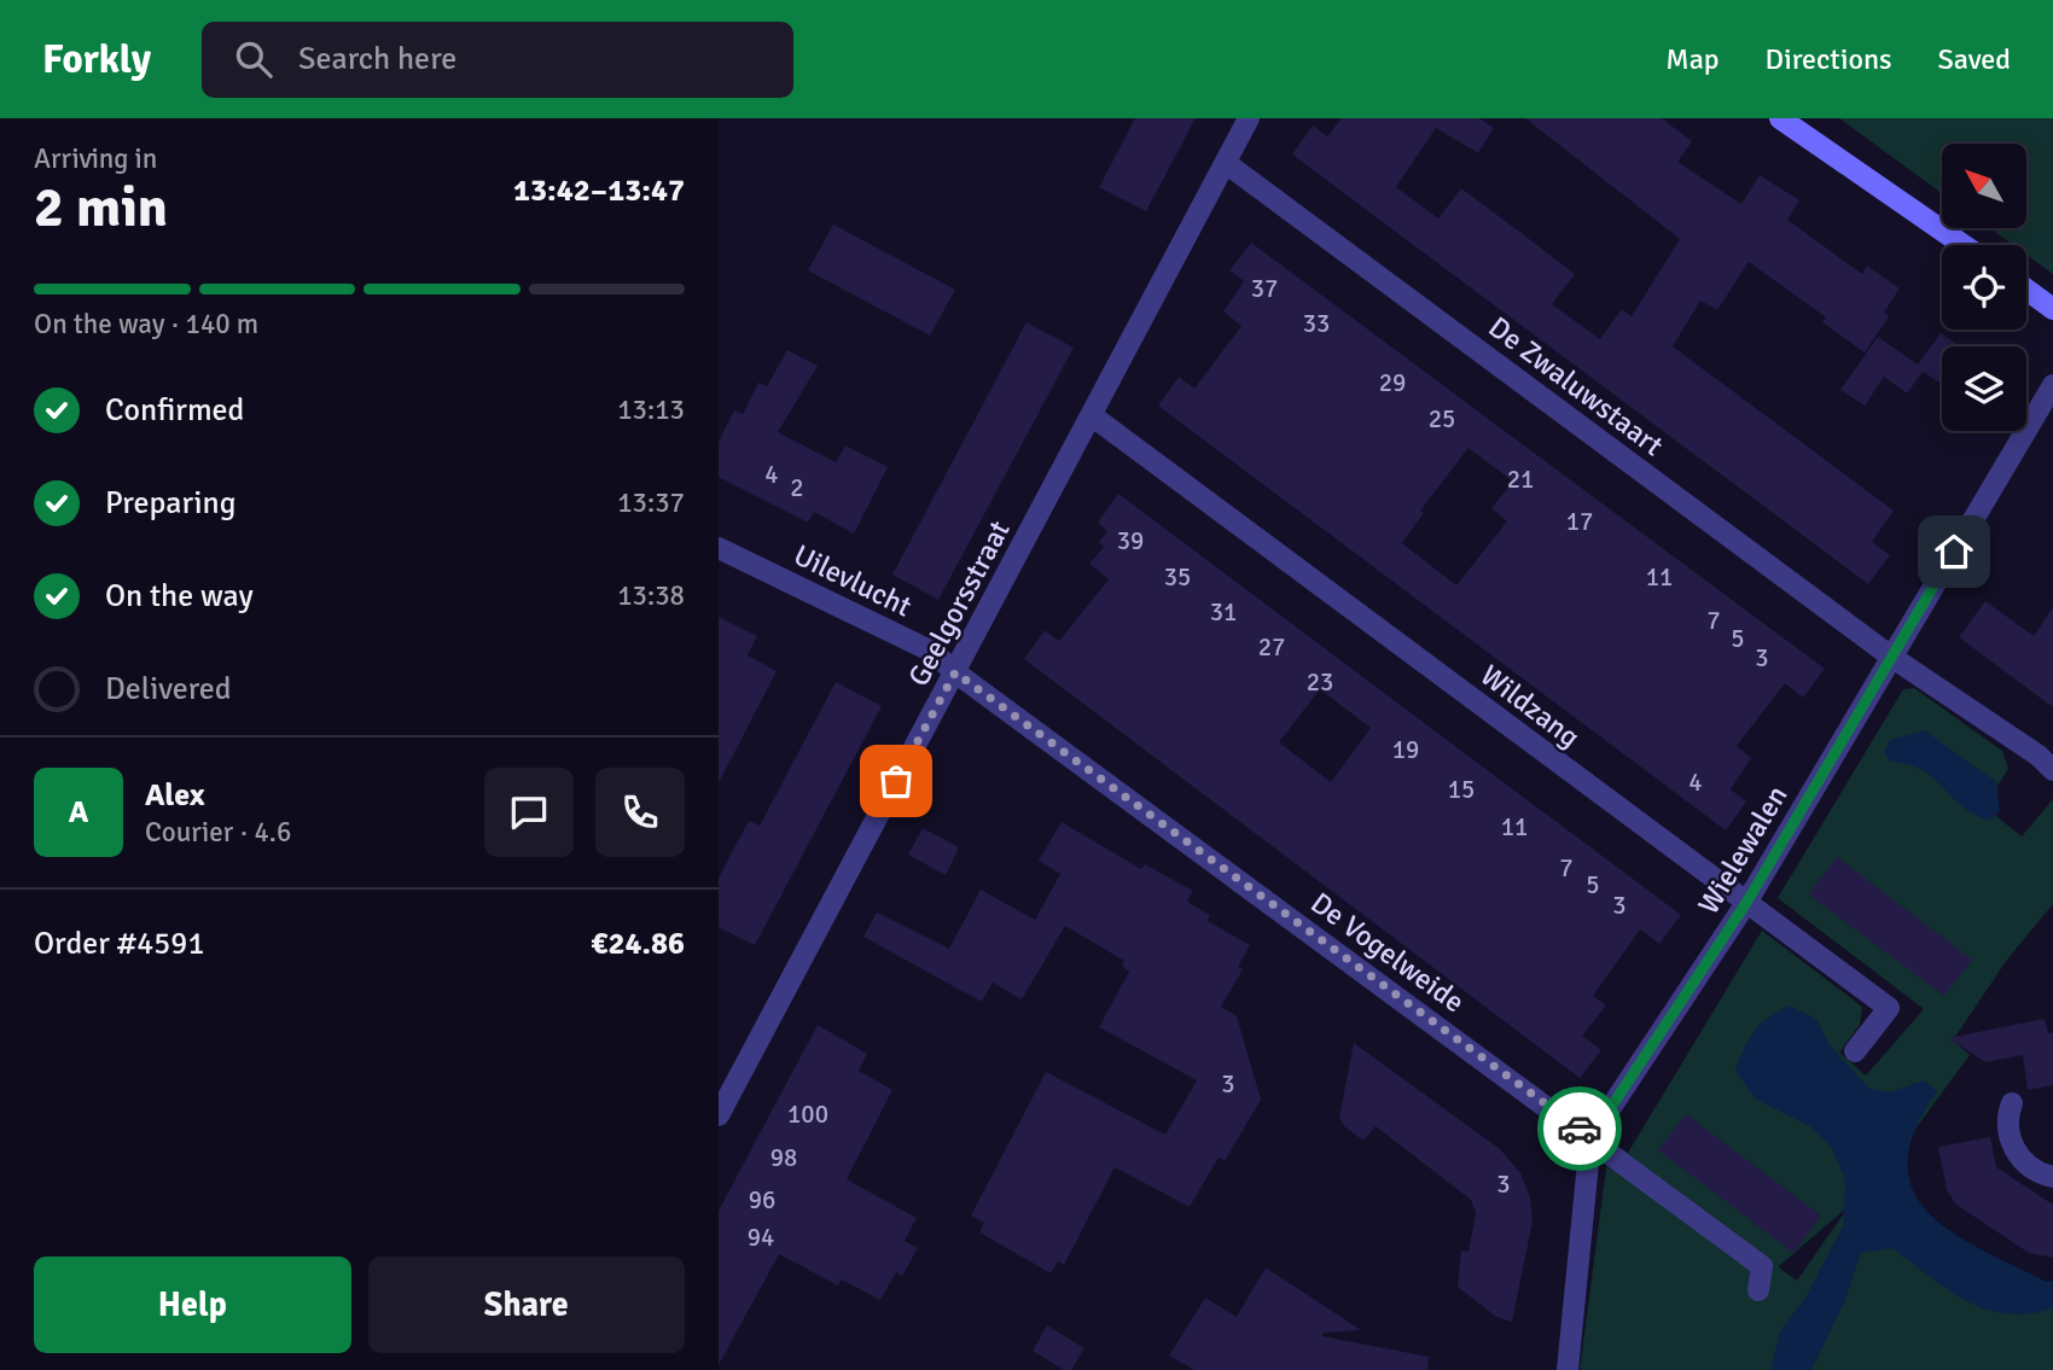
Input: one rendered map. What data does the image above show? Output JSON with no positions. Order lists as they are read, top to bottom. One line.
{"streets":{"street":["De Zwaluwstaart","Uilevlucht","Geelgorsstraat","Wildzang","Wielewalen","De Vogelweide"]},"crossings":[["De Zwaluwstaart","Geelgorsstraat"],["De Zwaluwstaart","Wielewalen"],["Uilevlucht","Geelgorsstraat"],["Uilevlucht","De Vogelweide"],["Geelgorsstraat","Wildzang"],["Geelgorsstraat","De Vogelweide"],["Wildzang","Wielewalen"],["Wielewalen","De Vogelweide"]],"house_numbers":["37","33","29","25","4","21","2","17","39","35","11","31","7","5","27","3","23","19","4","15","11","7","5","3","3","100","98","3","96","94"],"north":"top left","page":{"header":"Forkly","search":"Search here","nav":["Map","Directions","Saved"],"heading":["2 min","Arriving in","13:42–13:47"],"panel":["Alex","Courier · 4.6","Order #4591","€24.86"],"bar":"On the way · 140 m","list":[["Confirmed","13:13"],["Preparing","13:37"],["On the way","13:38"],"Delivered"],"round":"A","buttons":["Help","Share"]}}
